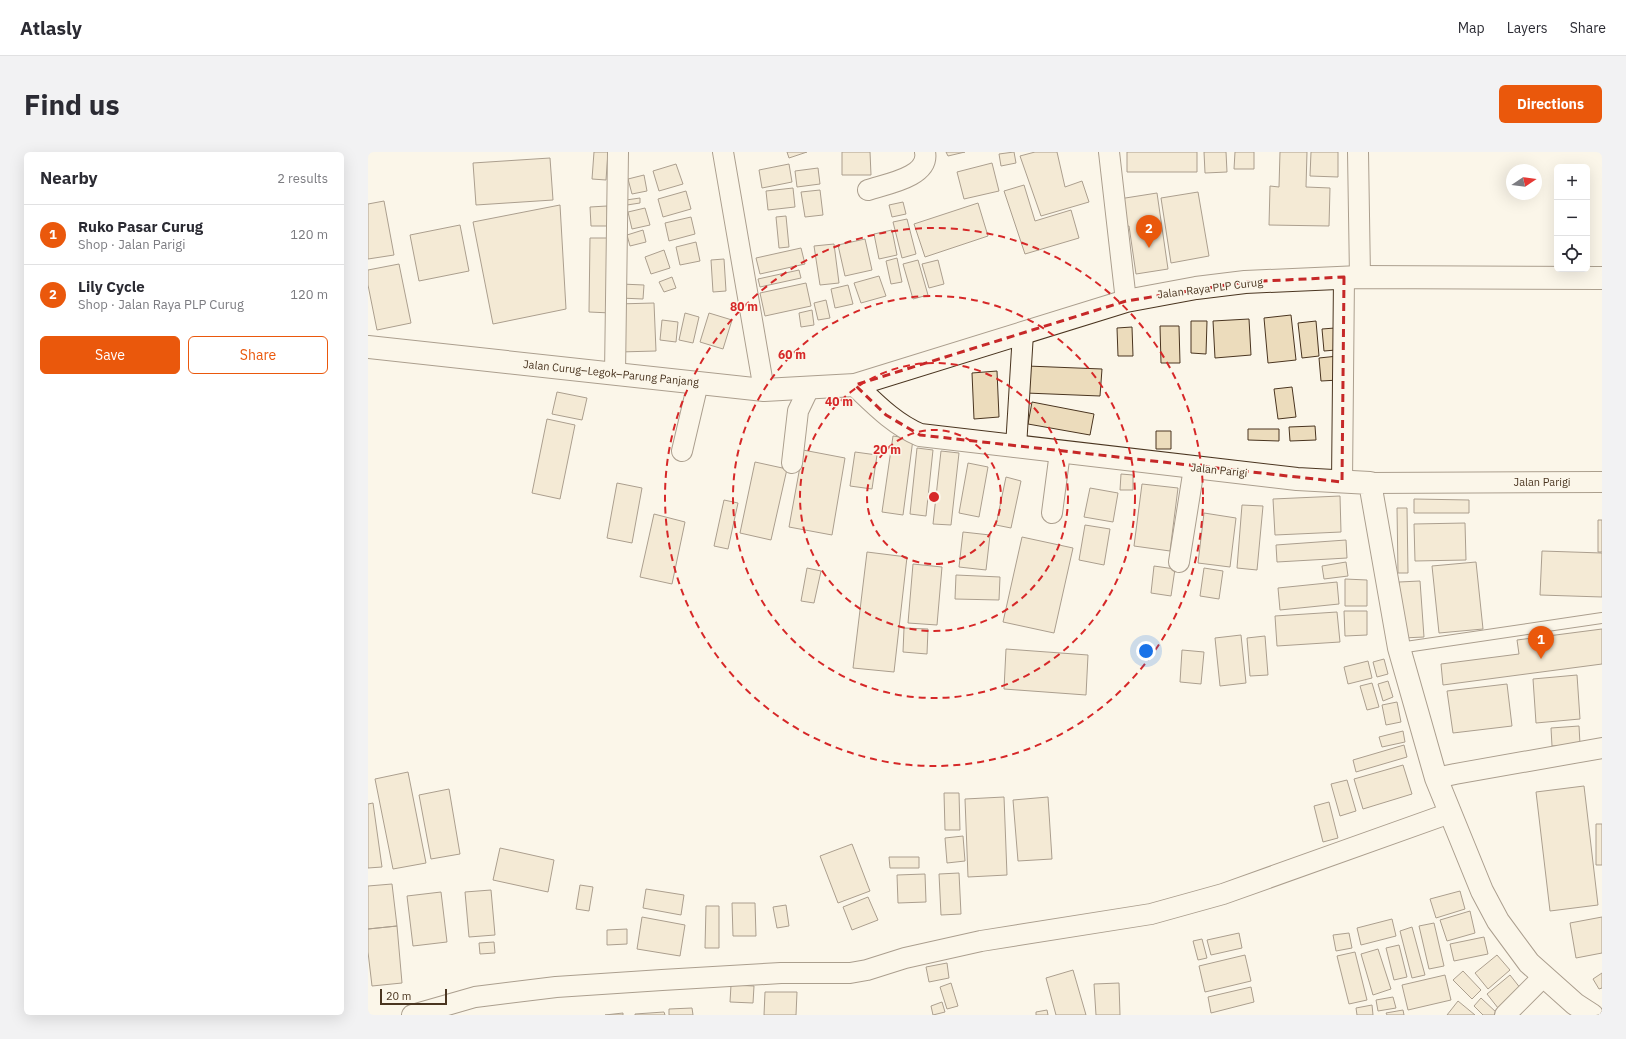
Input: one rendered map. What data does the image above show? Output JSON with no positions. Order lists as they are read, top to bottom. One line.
{"streets":{"main road":["Jalan Raya PLP Curug","Jalan Curug–Legok–Parung Panjang","Jalan Parigi"]},"crossings":[["Jalan Raya PLP Curug","Jalan Curug–Legok–Parung Panjang"],["Jalan Raya PLP Curug","Jalan Parigi"],["Jalan Curug–Legok–Parung Panjang","Jalan Parigi"]],"scale_bar":"20 m","north":"right","page":{"header":"Atlasly","nav":["Map","Layers","Share"],"buttons":["Directions",["Save","Share"]],"title":"Find us","heading":["Nearby","2 results"],"map_buttons":["+","−"],"list":[{"mark":"1","name":"Ruko Pasar Curug","note":"Shop · Jalan Parigi","value":"120 m"},{"mark":"2","name":"Lily Cycle","note":"Shop · Jalan Raya PLP Curug","value":"120 m"}],"pins":["2","1"],"scale":"20 m"},"rings":["80 m","60 m","40 m","20 m"]}
